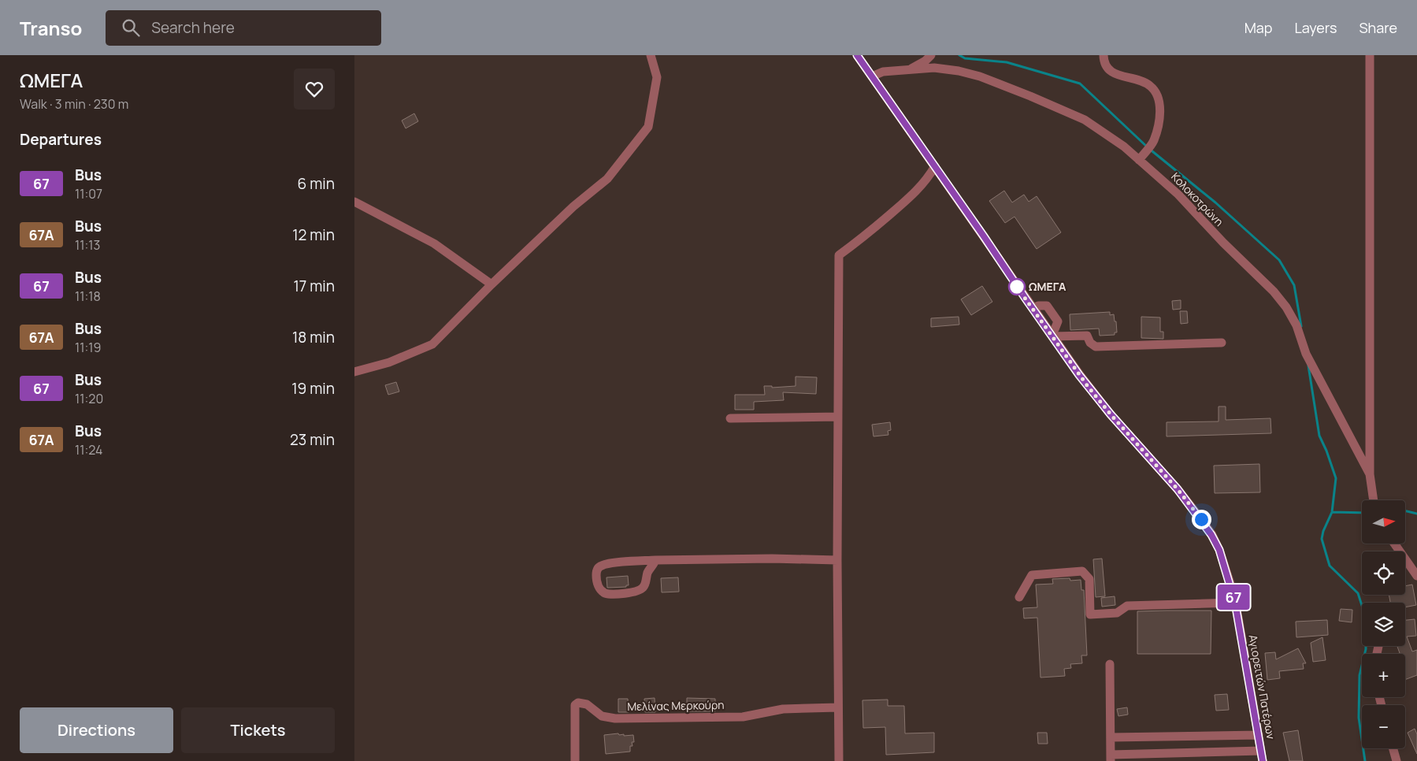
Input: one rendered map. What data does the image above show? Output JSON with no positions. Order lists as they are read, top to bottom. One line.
{"streets":{"street":["Κολοκοτρώνη","Αγιορειτών Πατέρων","Μελίνας Μερκούρη"]},"crossings":[["Κολοκοτρώνη","Αγιορειτών Πατέρων"]],"places":["ΩΜΕΓΑ"],"lines":["bus line 67"],"north":"right","page":{"header":"Transo","search":"Search here","nav":["Map","Layers","Share"],"heading":[["ΩΜΕΓΑ","Walk · 3 min · 230 m"],"Departures"],"on_map":"67","list":[{"mark":"67","name":"Bus","note":"11:07","value":"6 min"},{"mark":"67Α","name":"Bus","note":"11:13","value":"12 min"},{"mark":"67","name":"Bus","note":"11:18","value":"17 min"},{"mark":"67Α","name":"Bus","note":"11:19","value":"18 min"},{"mark":"67","name":"Bus","note":"11:20","value":"19 min"},{"mark":"67Α","name":"Bus","note":"11:24","value":"23 min"}],"map_buttons":["+","−"],"buttons":["Directions","Tickets"]}}
